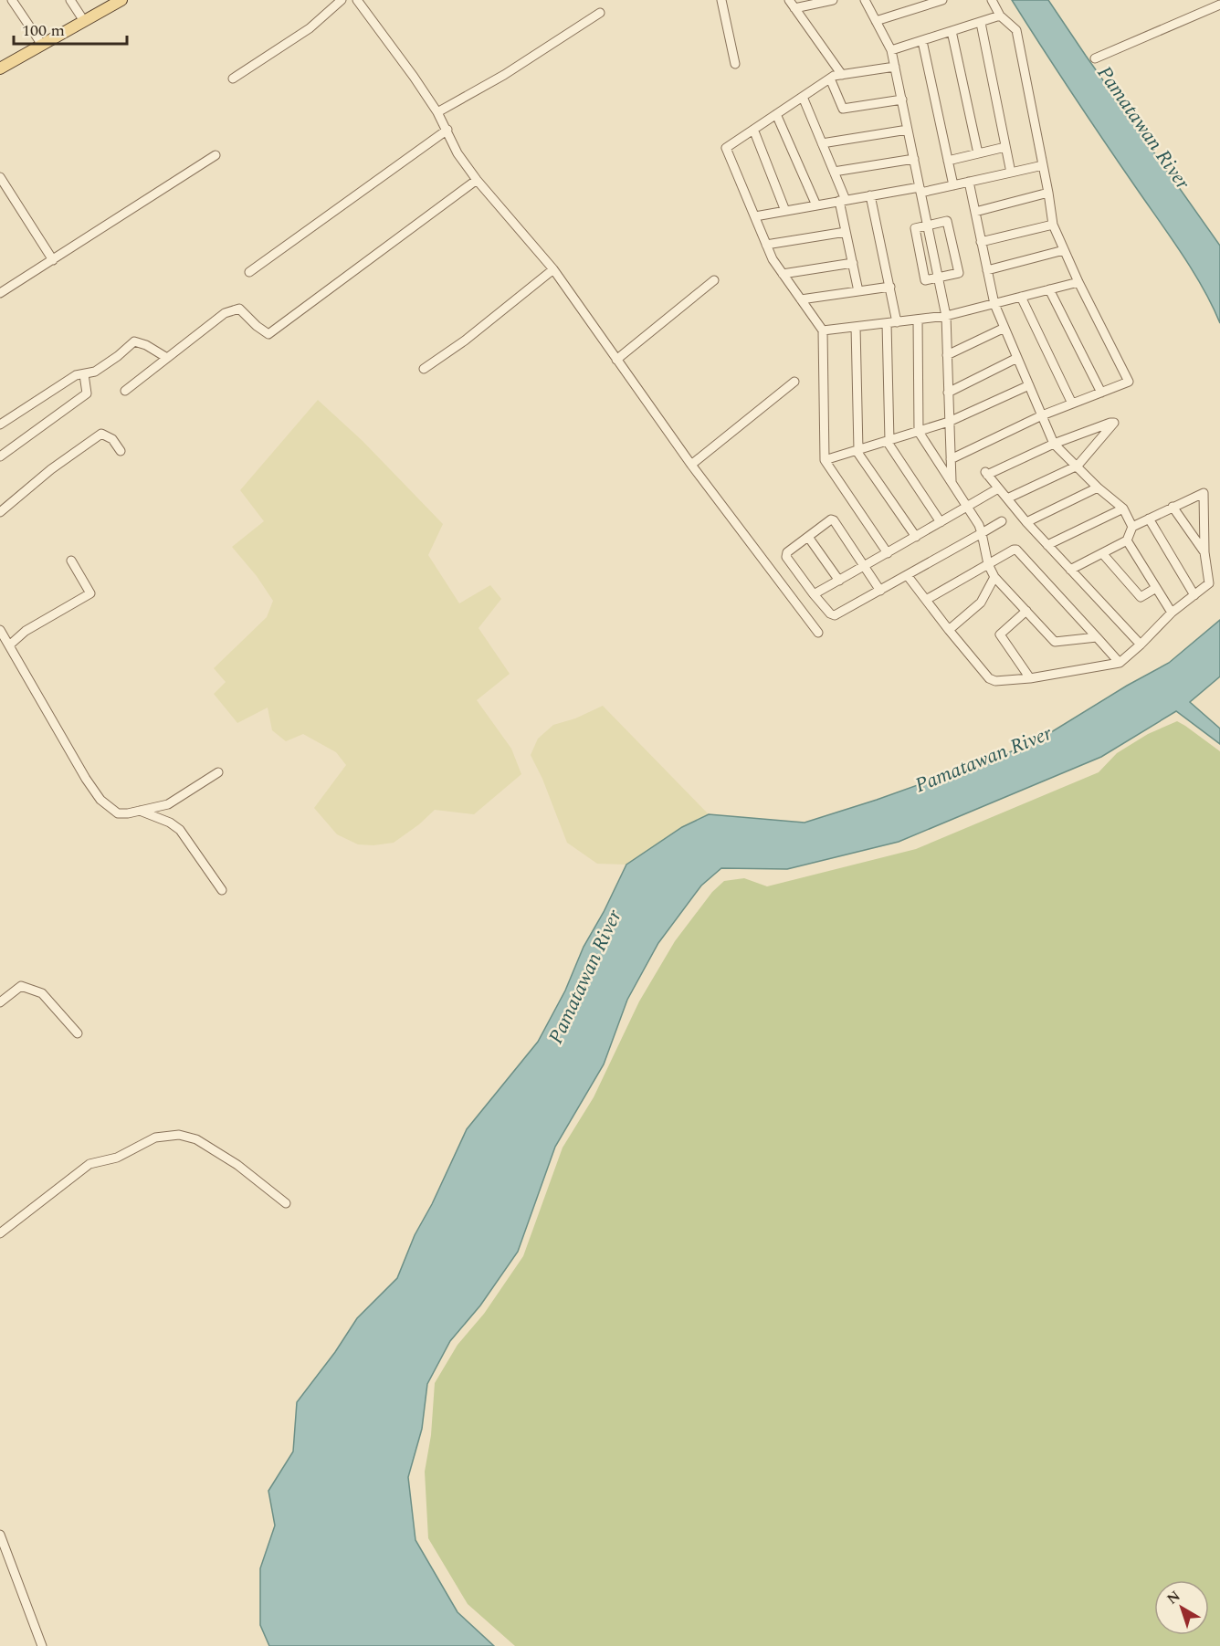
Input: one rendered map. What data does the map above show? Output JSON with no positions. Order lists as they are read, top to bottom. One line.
{"water":["Pamatawan River"],"scale_bar":"100 m","north":"top left"}
